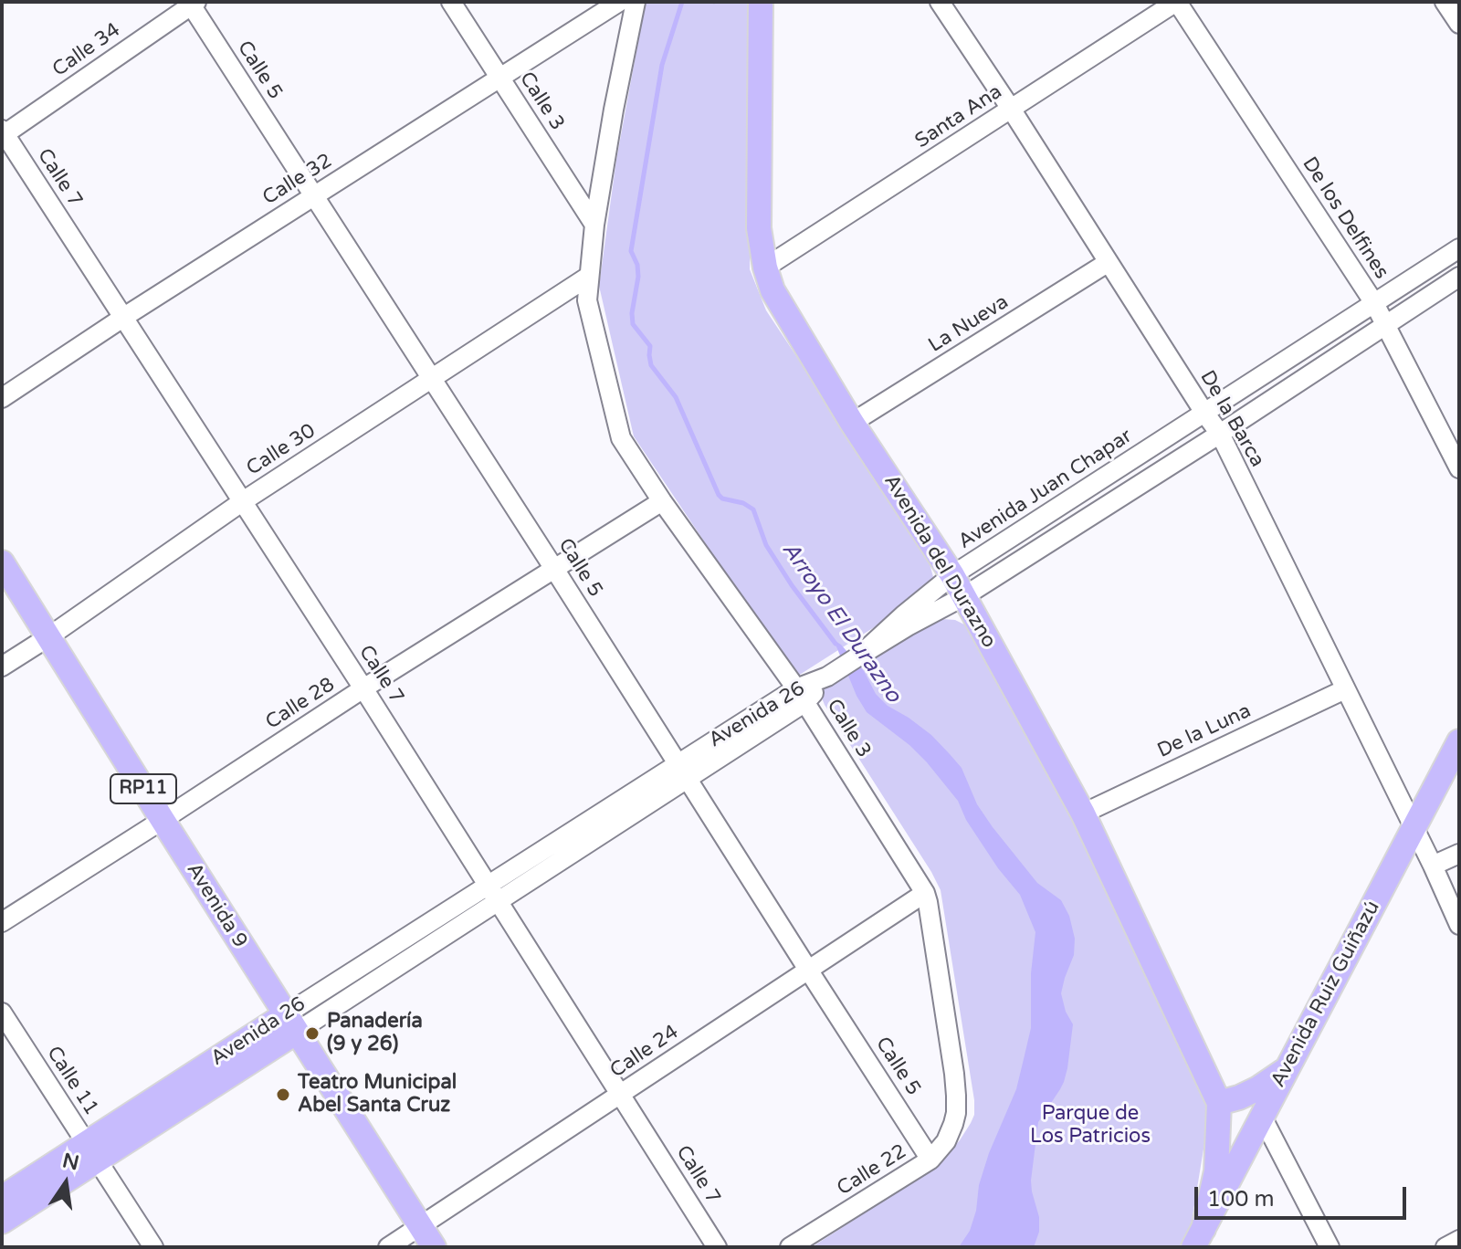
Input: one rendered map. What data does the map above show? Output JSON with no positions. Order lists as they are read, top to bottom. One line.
{"streets":{"main road":["Avenida del Durazno","Avenida 26","RP11","Avenida 9","Avenida Ruiz Guiñazú"],"street":["Calle 34","Calle 5","Calle 3","Santa Ana","Calle 7","Calle 32","De los Delfines","La Nueva","De la Barca","Calle 30","Avenida Juan Chapar","Calle 28","De la Luna","Calle 24","Calle 11","Calle 22"]},"crossings":[["Calle 34","Calle 5"],["Calle 34","Calle 7"],["Calle 5","Calle 32"],["Calle 5","Calle 30"],["Calle 5","Calle 28"],["Calle 5","Avenida 26"],["Calle 5","Calle 24"],["Calle 5","Calle 22"],["Calle 3","Calle 32"],["Calle 3","Calle 30"],["Calle 3","Calle 28"],["Calle 3","Avenida 26"],["Calle 3","Calle 24"],["Calle 3","Calle 22"],["Santa Ana","De los Delfines"],["Santa Ana","De la Barca"],["Santa Ana","Avenida del Durazno"],["Calle 7","Calle 32"],["Calle 7","Calle 30"],["Calle 7","Calle 28"],["Calle 7","Avenida 26"],["Calle 7","Calle 24"],["De los Delfines","Avenida Juan Chapar"],["La Nueva","De la Barca"],["La Nueva","Avenida del Durazno"],["De la Barca","Avenida Juan Chapar"],["De la Barca","De la Luna"],["De la Barca","Avenida Ruiz Guiñazú"],["Calle 30","Avenida 9"],["Avenida Juan Chapar","Avenida del Durazno"],["Avenida Juan Chapar","Avenida 26"],["Avenida del Durazno","De la Luna"],["Calle 28","Avenida 9"],["Avenida 26","Avenida 9"],["Avenida 26","Calle 11"],["Avenida 9","Calle 24"]],"water":["Arroyo El Durazno"],"parks":["Parque de Los Patricios"],"places":["Panadería (9 y 26)","Teatro Municipal Abel Santa Cruz"],"scale_bar":"100 m","north":"top"}
